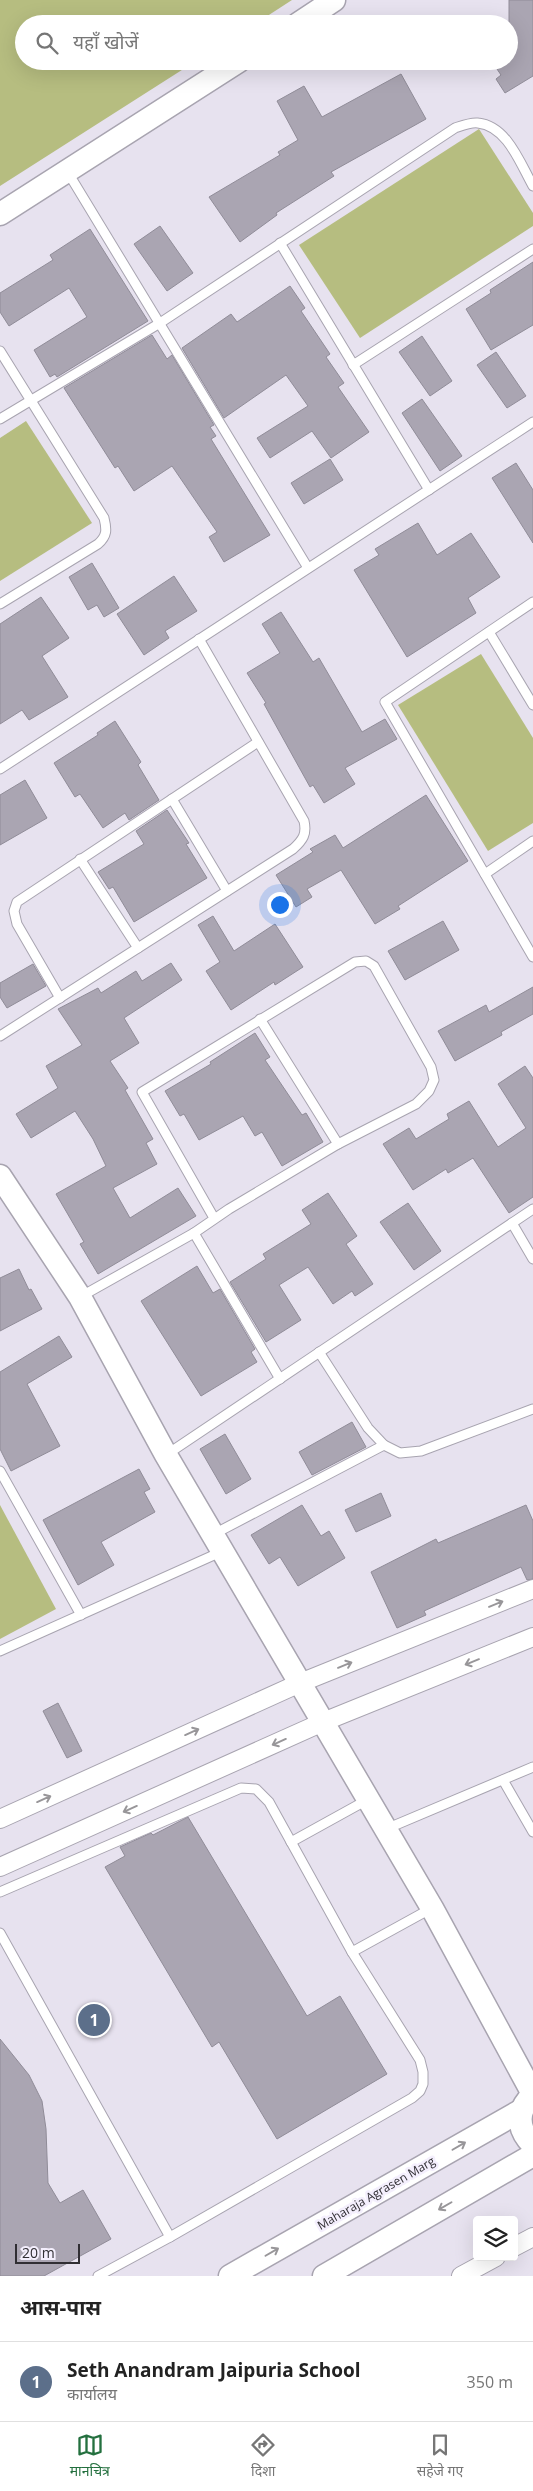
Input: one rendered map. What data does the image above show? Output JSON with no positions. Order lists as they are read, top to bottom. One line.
{"streets":{"street":["Maharaja Agrasen Marg"]},"scale_bar":"20 m","page":{"search":"यहाँ खोजें","pins":"1","scale":"20 m","heading":"आस-पास","list":[{"mark":"1","name":"Seth Anandram Jaipuria School","note":"कार्यालय","value":"350 m"}],"nav":["मानचित्र","दिशा","सहेजे गए"]}}
